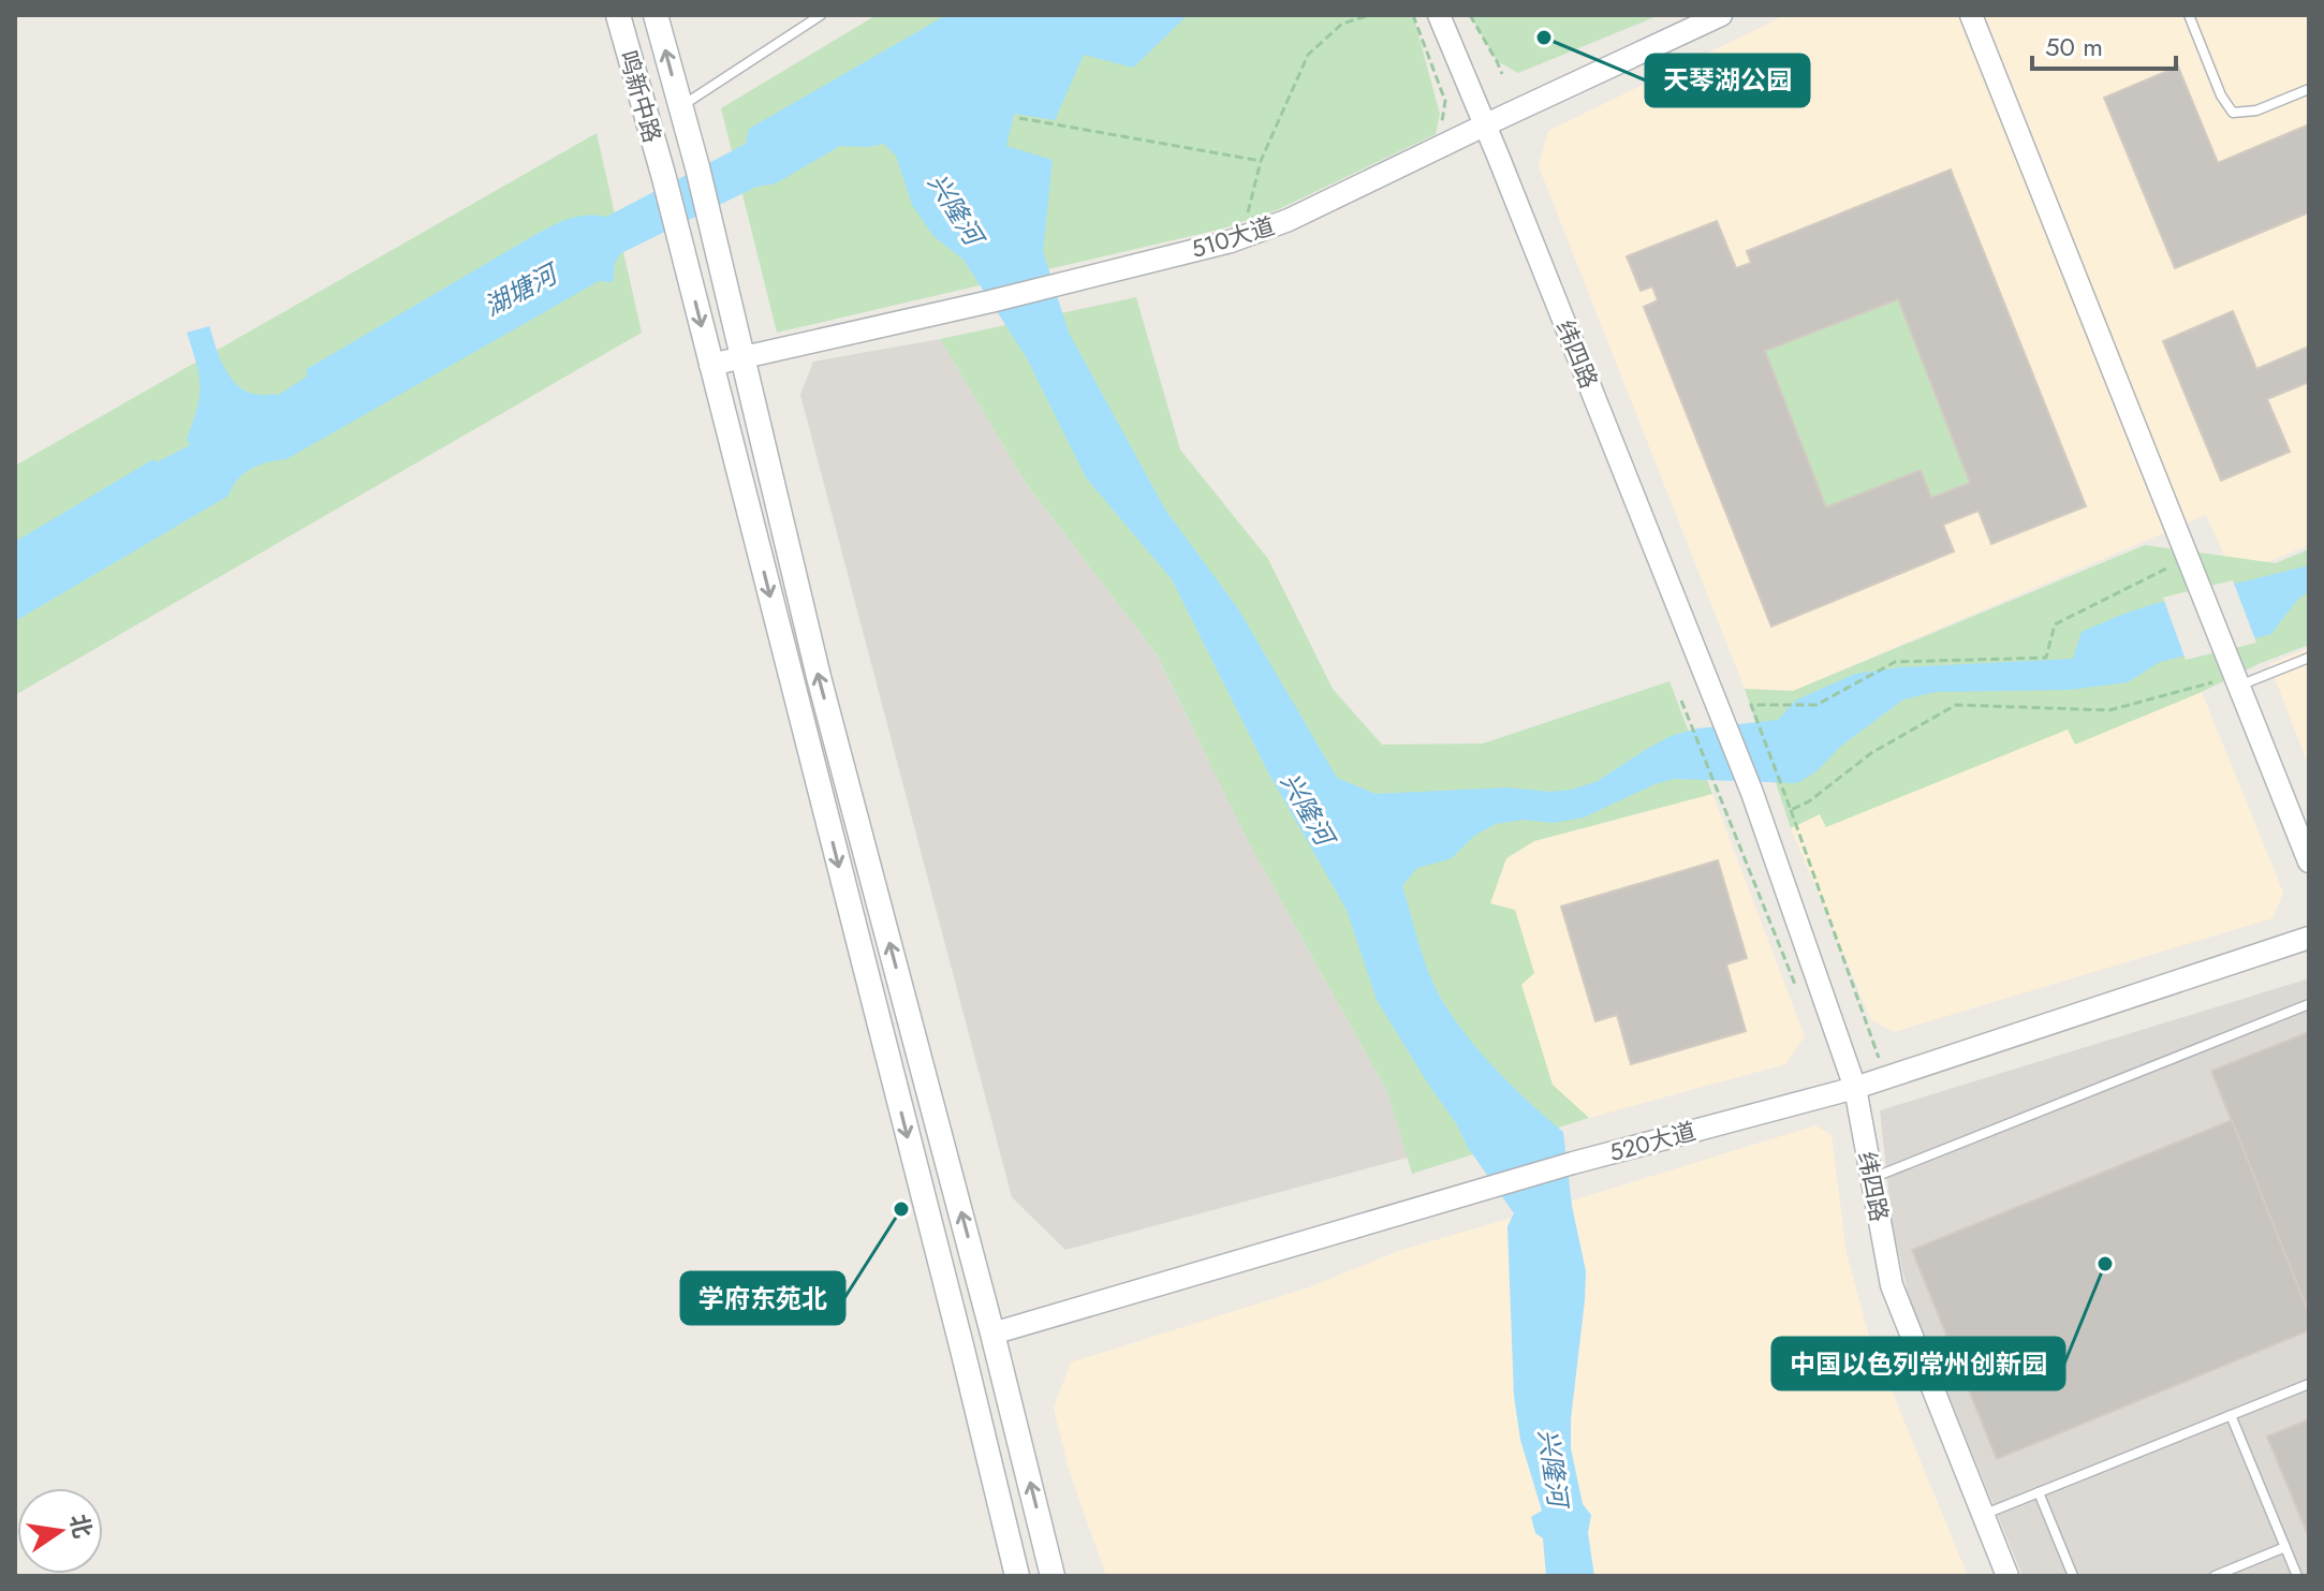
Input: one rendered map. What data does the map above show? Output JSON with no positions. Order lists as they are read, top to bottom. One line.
{"streets":{"main road":["鸣新中路"],"street":["510大道","纬四路","520大道"]},"crossings":[["鸣新中路","510大道"],["鸣新中路","520大道"],["510大道","纬四路"],["纬四路","520大道"]],"water":["兴隆河","湖塘河"],"places":["天琴湖公园","学府东苑北","中国以色列常州创新园"],"scale_bar":"50 m","north":"right"}
